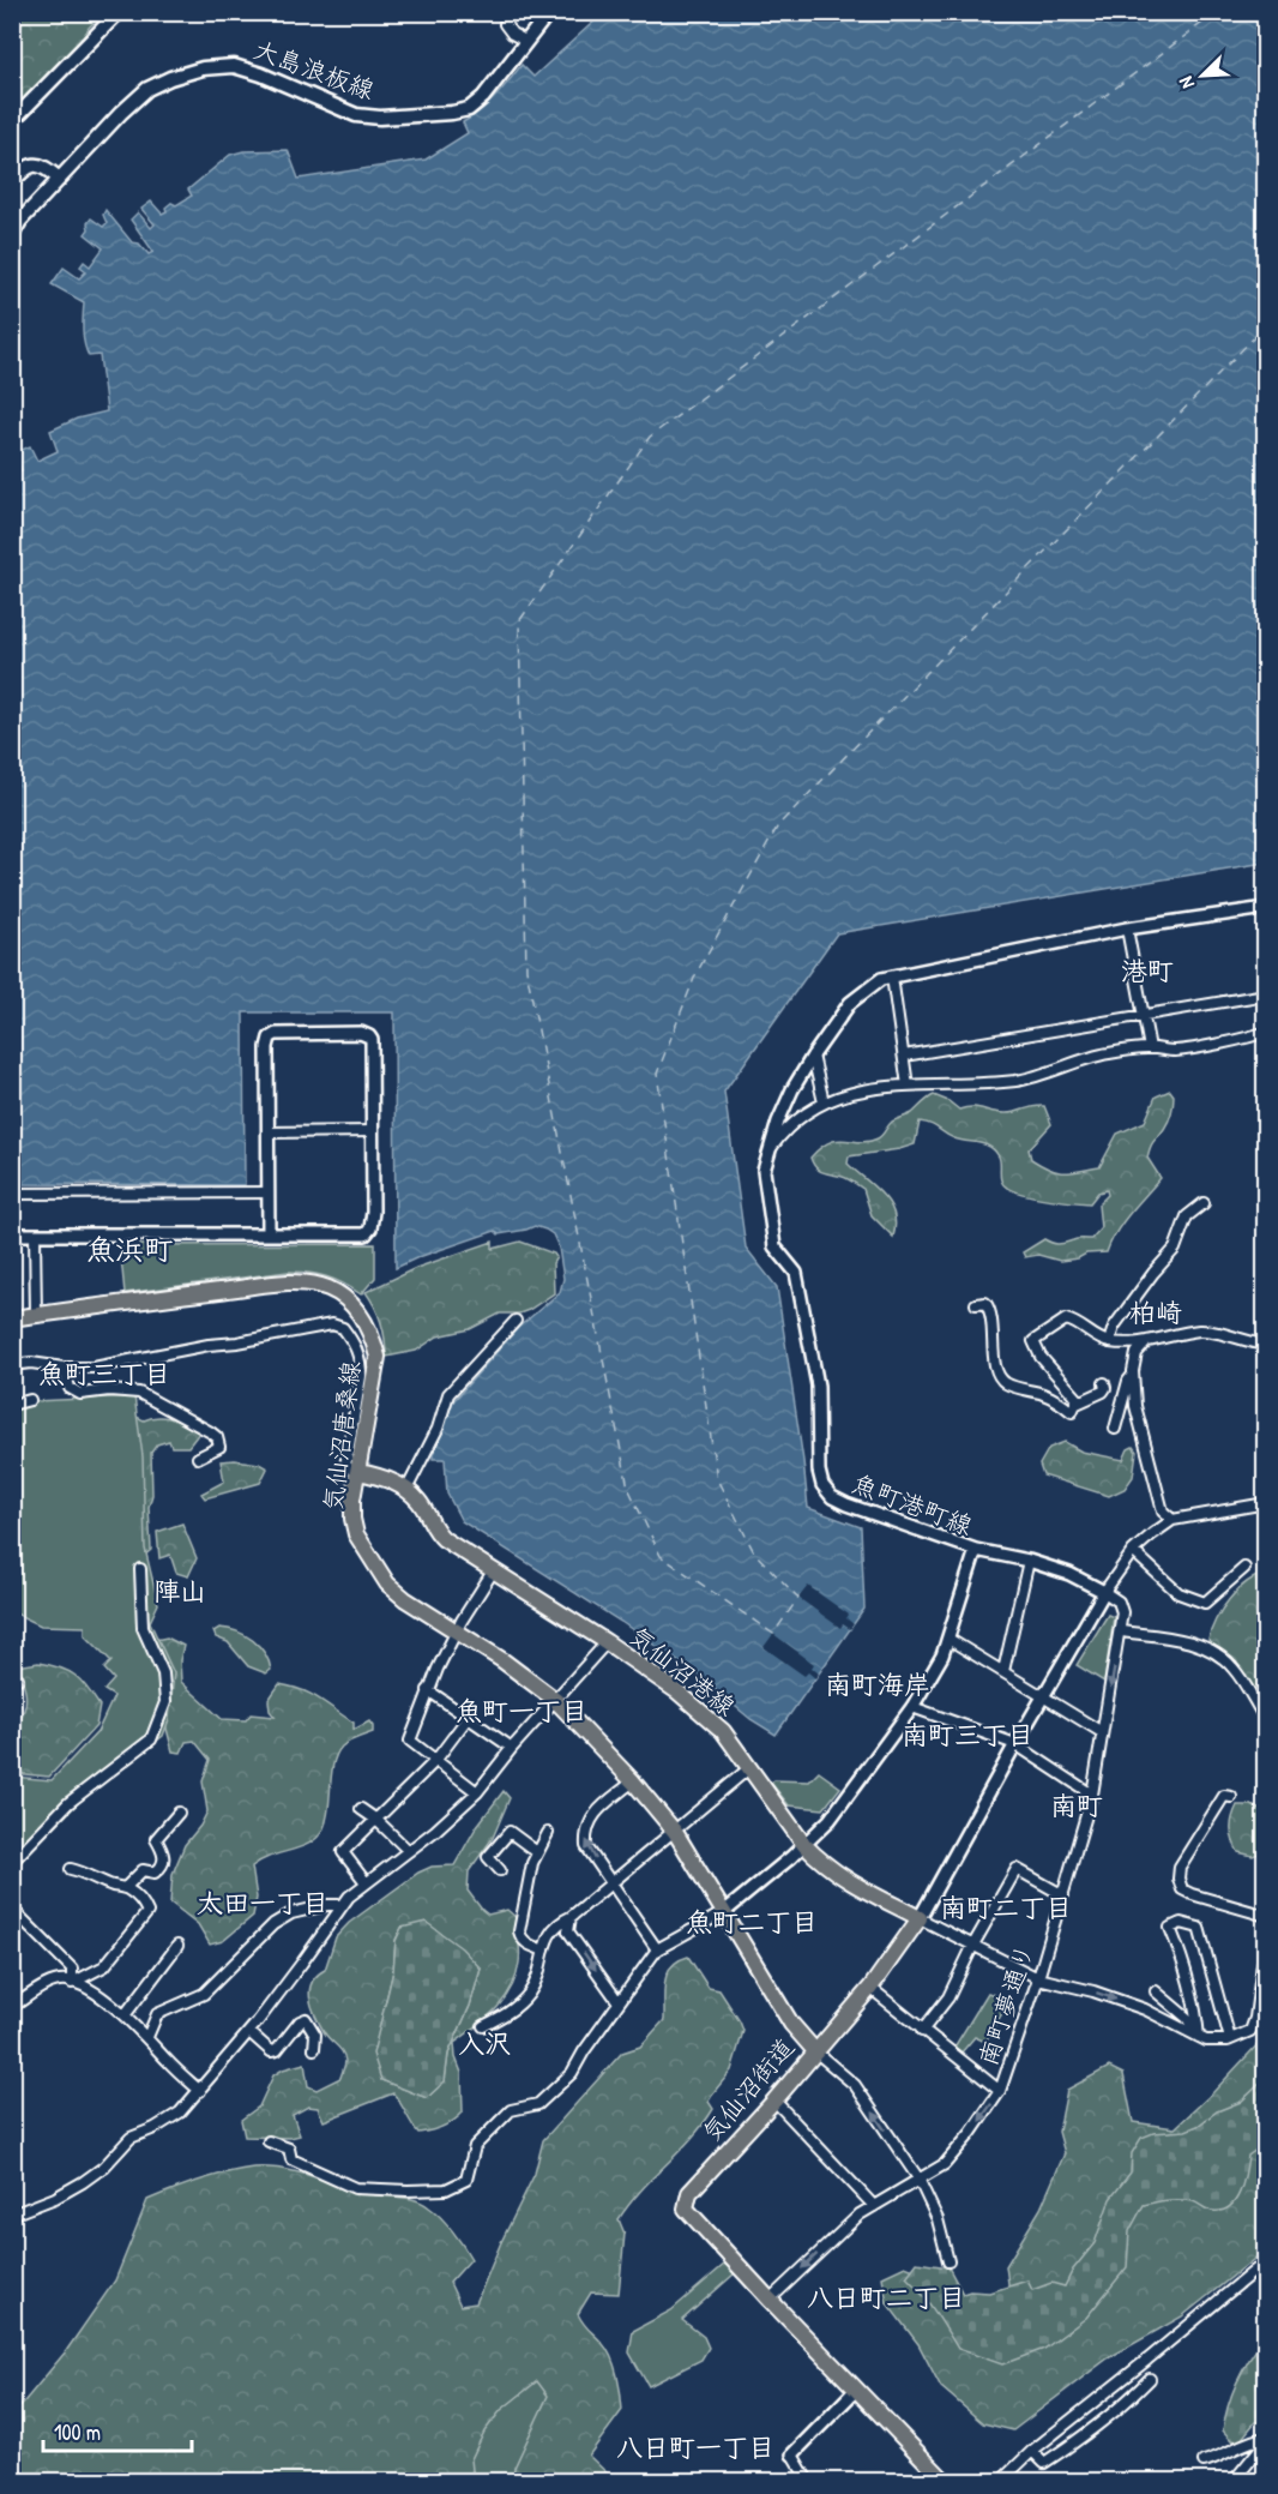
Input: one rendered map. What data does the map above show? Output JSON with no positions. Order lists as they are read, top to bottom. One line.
{"streets":{"main road":["大島浪板線","気仙沼唐桑線","気仙沼港線","気仙沼街道"],"street":["魚町港町線","南町夢通り"]},"crossings":[["気仙沼唐桑線","気仙沼港線"],["気仙沼唐桑線","気仙沼街道"],["魚町港町線","気仙沼港線"],["魚町港町線","気仙沼街道"],["南町夢通り","気仙沼街道"]],"one_way":["南町夢通り"],"districts":["港町","魚浜町","柏崎","魚町三丁目","陣山","南町海岸","魚町一丁目","南町三丁目","南町","太田一丁目","南町二丁目","魚町二丁目","入沢","八日町二丁目","八日町一丁目"],"scale_bar":"100 m","north":"bottom left"}
